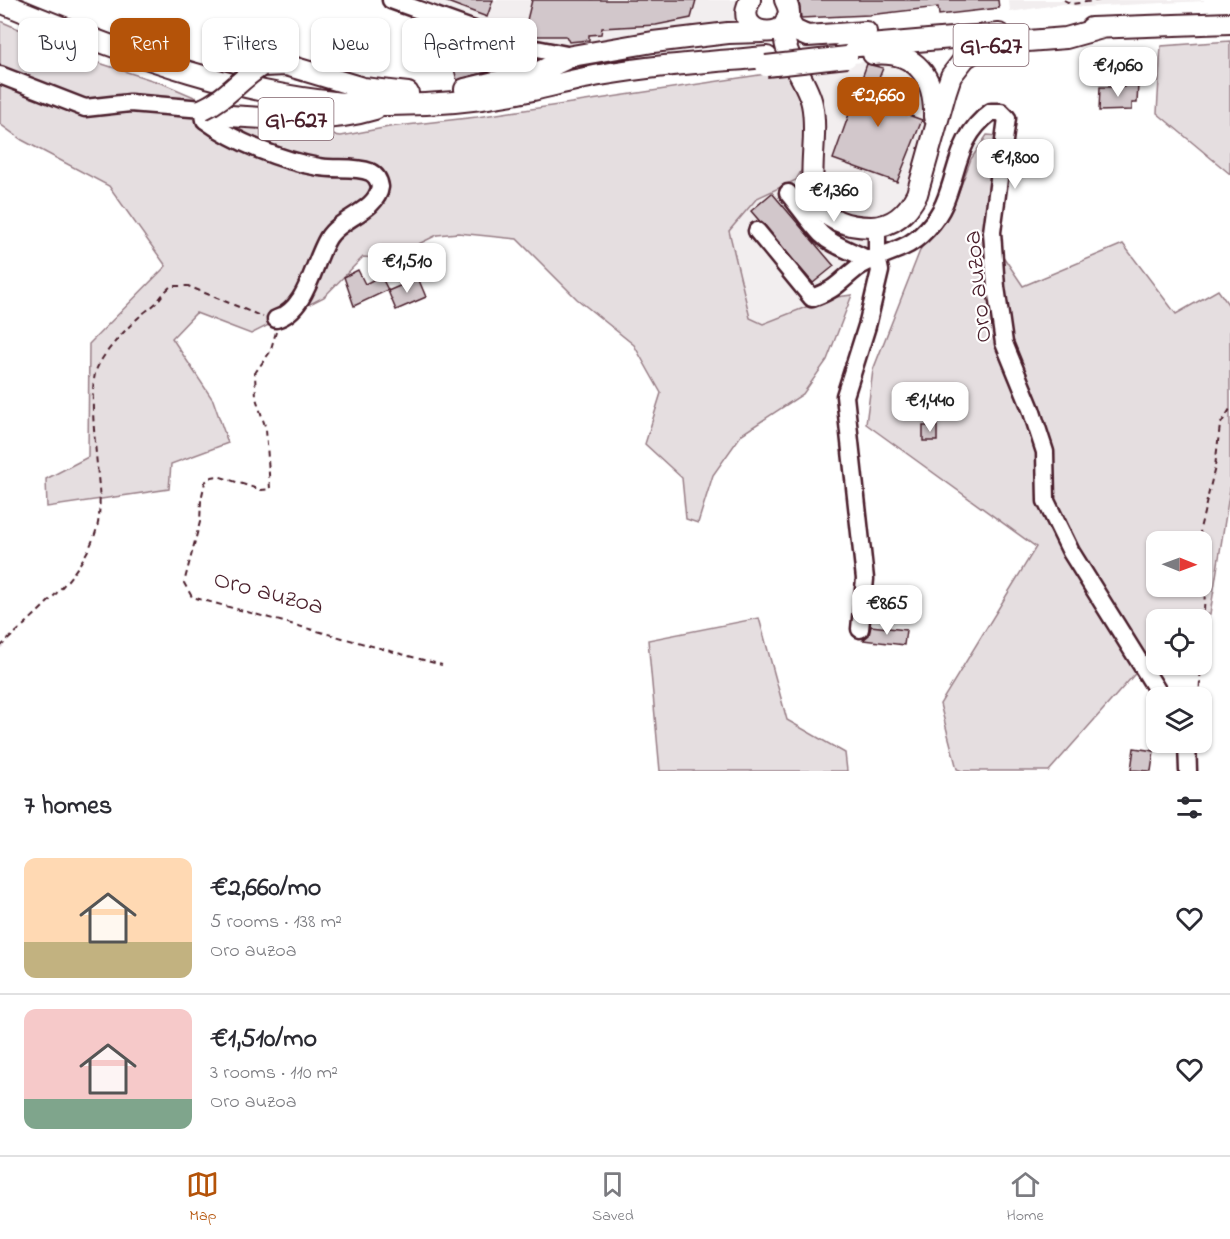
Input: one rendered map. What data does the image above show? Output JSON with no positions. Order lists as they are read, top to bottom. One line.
{"streets":{"main road":["GI-627"],"street":["Oro auzoa"]},"north":"right","page":{"chip":["Buy","Rent","Filters","New","Apartment"],"price":["€1,060","€2,660","€1,800","€1,360","€1,510","€1,440","€865"],"heading":"7 homes","list":[{"name":"€2,660/mo","note":"5 rooms · 138 m² · Oro auzoa"},{"name":"€1,510/mo","note":"3 rooms · 110 m² · Oro auzoa"}],"tabs":["Map","Saved","Home"]}}
